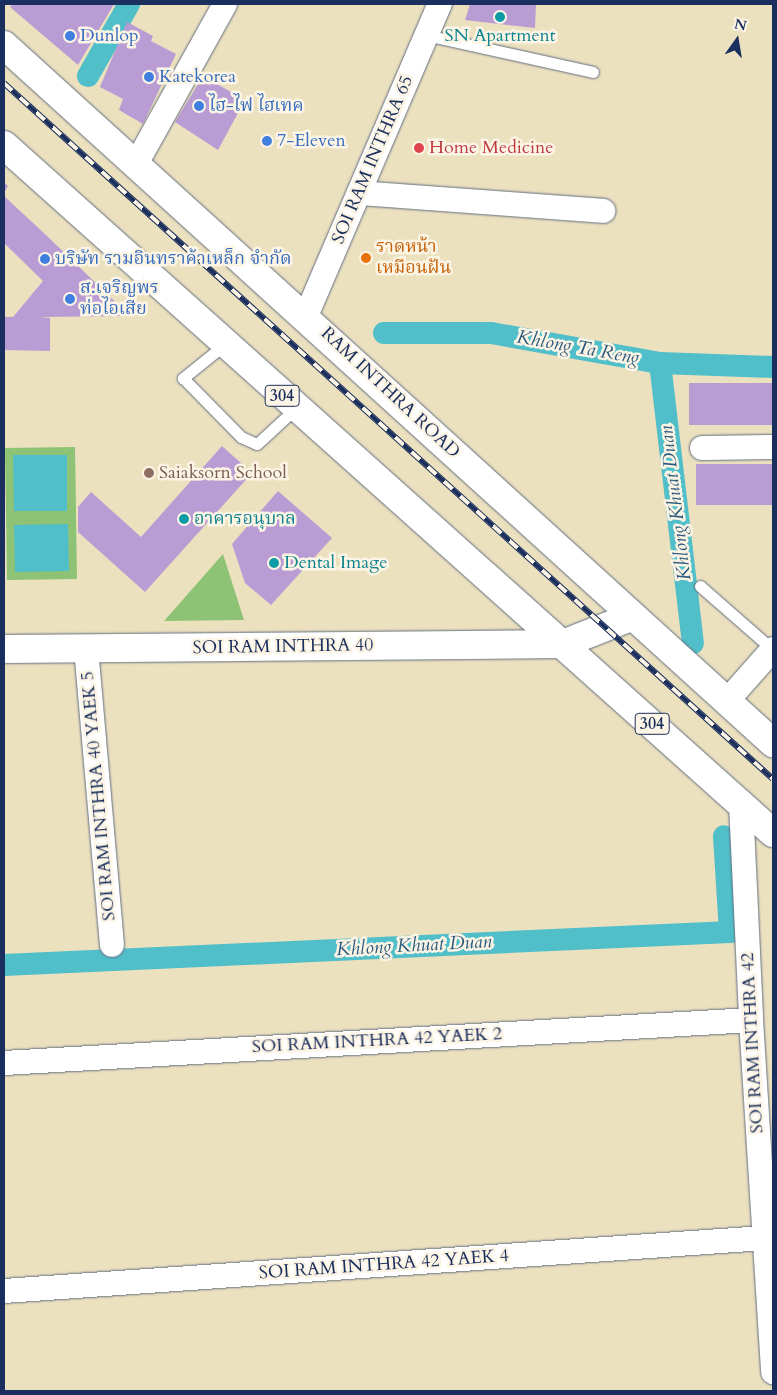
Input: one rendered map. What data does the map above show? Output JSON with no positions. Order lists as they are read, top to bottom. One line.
{"streets":{"main road":["RAM INTHRA ROAD","304","SOI RAM INTHRA 40"],"street":["SOI RAM INTHRA 65","SOI RAM INTHRA 40 YAEK 5","SOI RAM INTHRA 42 YAEK 2","SOI RAM INTHRA 42","SOI RAM INTHRA 42 YAEK 4"]},"crossings":[["SOI RAM INTHRA 65","RAM INTHRA ROAD"],["304","SOI RAM INTHRA 40"],["304","SOI RAM INTHRA 42"],["SOI RAM INTHRA 40","SOI RAM INTHRA 40 YAEK 5"],["SOI RAM INTHRA 42 YAEK 2","SOI RAM INTHRA 42"],["SOI RAM INTHRA 42","SOI RAM INTHRA 42 YAEK 4"]],"water":["Khlong Ta Reng","Khlong Khuat Duan"],"places":["SN Apartment","Dunlop","Katekorea","ไฮ-ไฟ ไฮเทค","7-Eleven","Home Medicine","ราดหน้า เหมือนฝัน","บริษัท รามอินทราค้าเหล็ก จำกัด","ส.เจริญพร ท่อไอเสีย","Saiaksorn School","อาคารอนุบาล","Dental Image"],"north":"top"}
